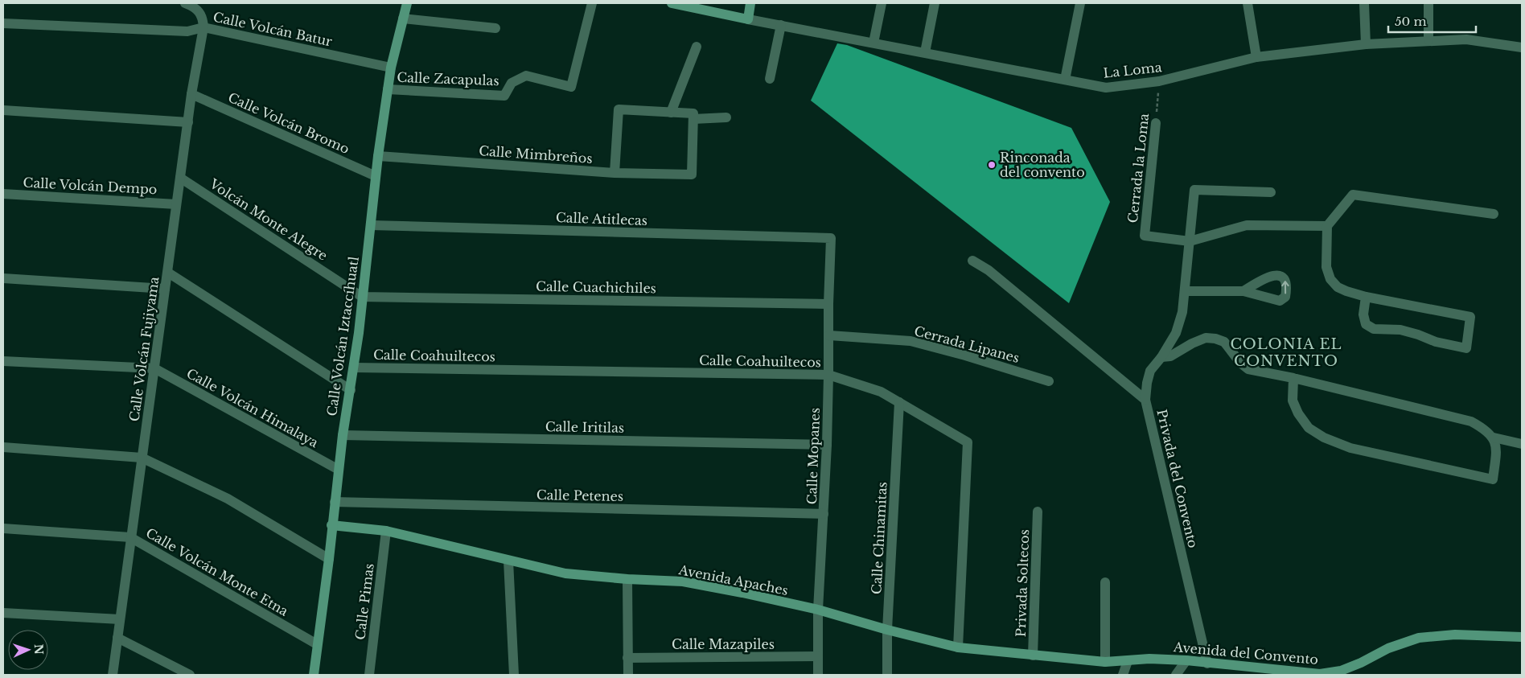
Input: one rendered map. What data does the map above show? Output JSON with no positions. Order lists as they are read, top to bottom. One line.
{"streets":{"street":["Calle Volcán Batur","La Loma","Calle Zacapulas","Calle Volcán Bromo","Calle Mimbreños","Cerrada la Loma","Calle Volcán Dempo","Calle Atitlecas","Volcán Monte Alegre","Calle Cuachichiles","Calle Volcán Iztaccíhuatl","Cerrada Lipanes","Calle Volcán Fujiyama","Calle Coahuiltecos","Calle Volcán Himalaya","Calle Iritilas","Calle Mopanes","Privada del Convento","Calle Petenes","Calle Chinamitas","Calle Volcán Monte Etna","Avenida Apaches","Privada Soltecos","Calle Pimas","Calle Mazapiles","Avenida del Convento"]},"crossings":[["Calle Volcán Batur","Calle Volcán Iztaccíhuatl"],["Calle Volcán Batur","Calle Volcán Fujiyama"],["La Loma","Cerrada la Loma"],["Calle Zacapulas","Calle Volcán Iztaccíhuatl"],["Calle Volcán Bromo","Calle Volcán Iztaccíhuatl"],["Calle Volcán Bromo","Calle Volcán Fujiyama"],["Calle Mimbreños","Calle Volcán Iztaccíhuatl"],["Calle Volcán Dempo","Calle Volcán Fujiyama"],["Calle Atitlecas","Calle Volcán Iztaccíhuatl"],["Calle Atitlecas","Calle Mopanes"],["Volcán Monte Alegre","Calle Cuachichiles"],["Volcán Monte Alegre","Calle Volcán Iztaccíhuatl"],["Volcán Monte Alegre","Calle Volcán Fujiyama"],["Calle Cuachichiles","Calle Volcán Iztaccíhuatl"],["Calle Cuachichiles","Calle Mopanes"],["Calle Volcán Iztaccíhuatl","Calle Coahuiltecos"],["Calle Volcán Iztaccíhuatl","Calle Volcán Himalaya"],["Calle Volcán Iztaccíhuatl","Calle Iritilas"],["Calle Volcán Iztaccíhuatl","Calle Petenes"],["Calle Volcán Iztaccíhuatl","Calle Volcán Monte Etna"],["Calle Volcán Iztaccíhuatl","Avenida Apaches"],["Cerrada Lipanes","Calle Mopanes"],["Calle Volcán Fujiyama","Calle Volcán Himalaya"],["Calle Volcán Fujiyama","Calle Volcán Monte Etna"],["Calle Coahuiltecos","Calle Mopanes"],["Calle Coahuiltecos","Calle Chinamitas"],["Calle Coahuiltecos","Avenida Apaches"],["Calle Iritilas","Calle Mopanes"],["Calle Mopanes","Calle Petenes"],["Calle Mopanes","Avenida Apaches"],["Calle Mopanes","Calle Mazapiles"],["Privada del Convento","Avenida del Convento"],["Calle Chinamitas","Avenida Apaches"],["Avenida Apaches","Privada Soltecos"],["Avenida Apaches","Calle Pimas"],["Avenida Apaches","Avenida del Convento"]],"districts":["COLONIA EL CONVENTO"],"places":["Rinconada del convento"],"scale_bar":"50 m","north":"right"}
